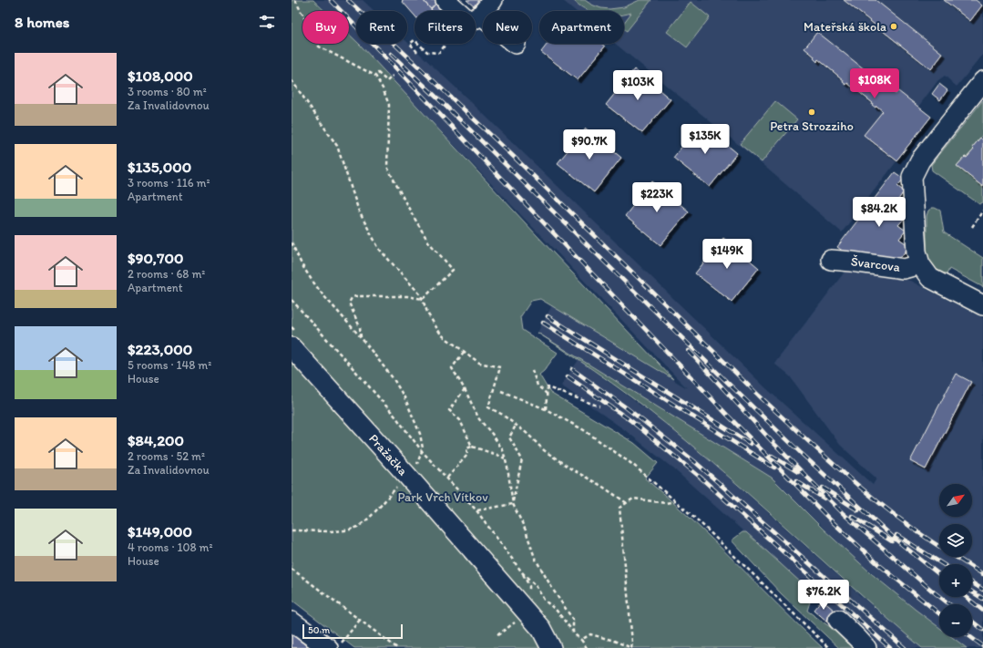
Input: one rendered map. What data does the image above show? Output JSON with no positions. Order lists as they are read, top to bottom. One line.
{"streets":{"street":["Švarcova","Pražačka"]},"parks":["Park Vrch Vítkov"],"places":["Mateřská škola","Petra Strozziho"],"scale_bar":"50 m","north":"top right","page":{"heading":"8 homes","chip":["Buy","Rent","Filters","New","Apartment"],"list":[{"name":"$108,000","note":"3 rooms · 80 m² · Za Invalidovnou"},{"name":"$135,000","note":"3 rooms · 116 m² · Apartment"},{"name":"$90,700","note":"2 rooms · 68 m² · Apartment"},{"name":"$223,000","note":"5 rooms · 148 m² · House"},{"name":"$84,200","note":"2 rooms · 52 m² · Za Invalidovnou"},{"name":"$149,000","note":"4 rooms · 108 m² · House"}],"price":["$108K","$103K","$135K","$90.7K","$223K","$84.2K","$149K","$76.2K"],"map_buttons":["+","−"],"scale":"50 m"}}
